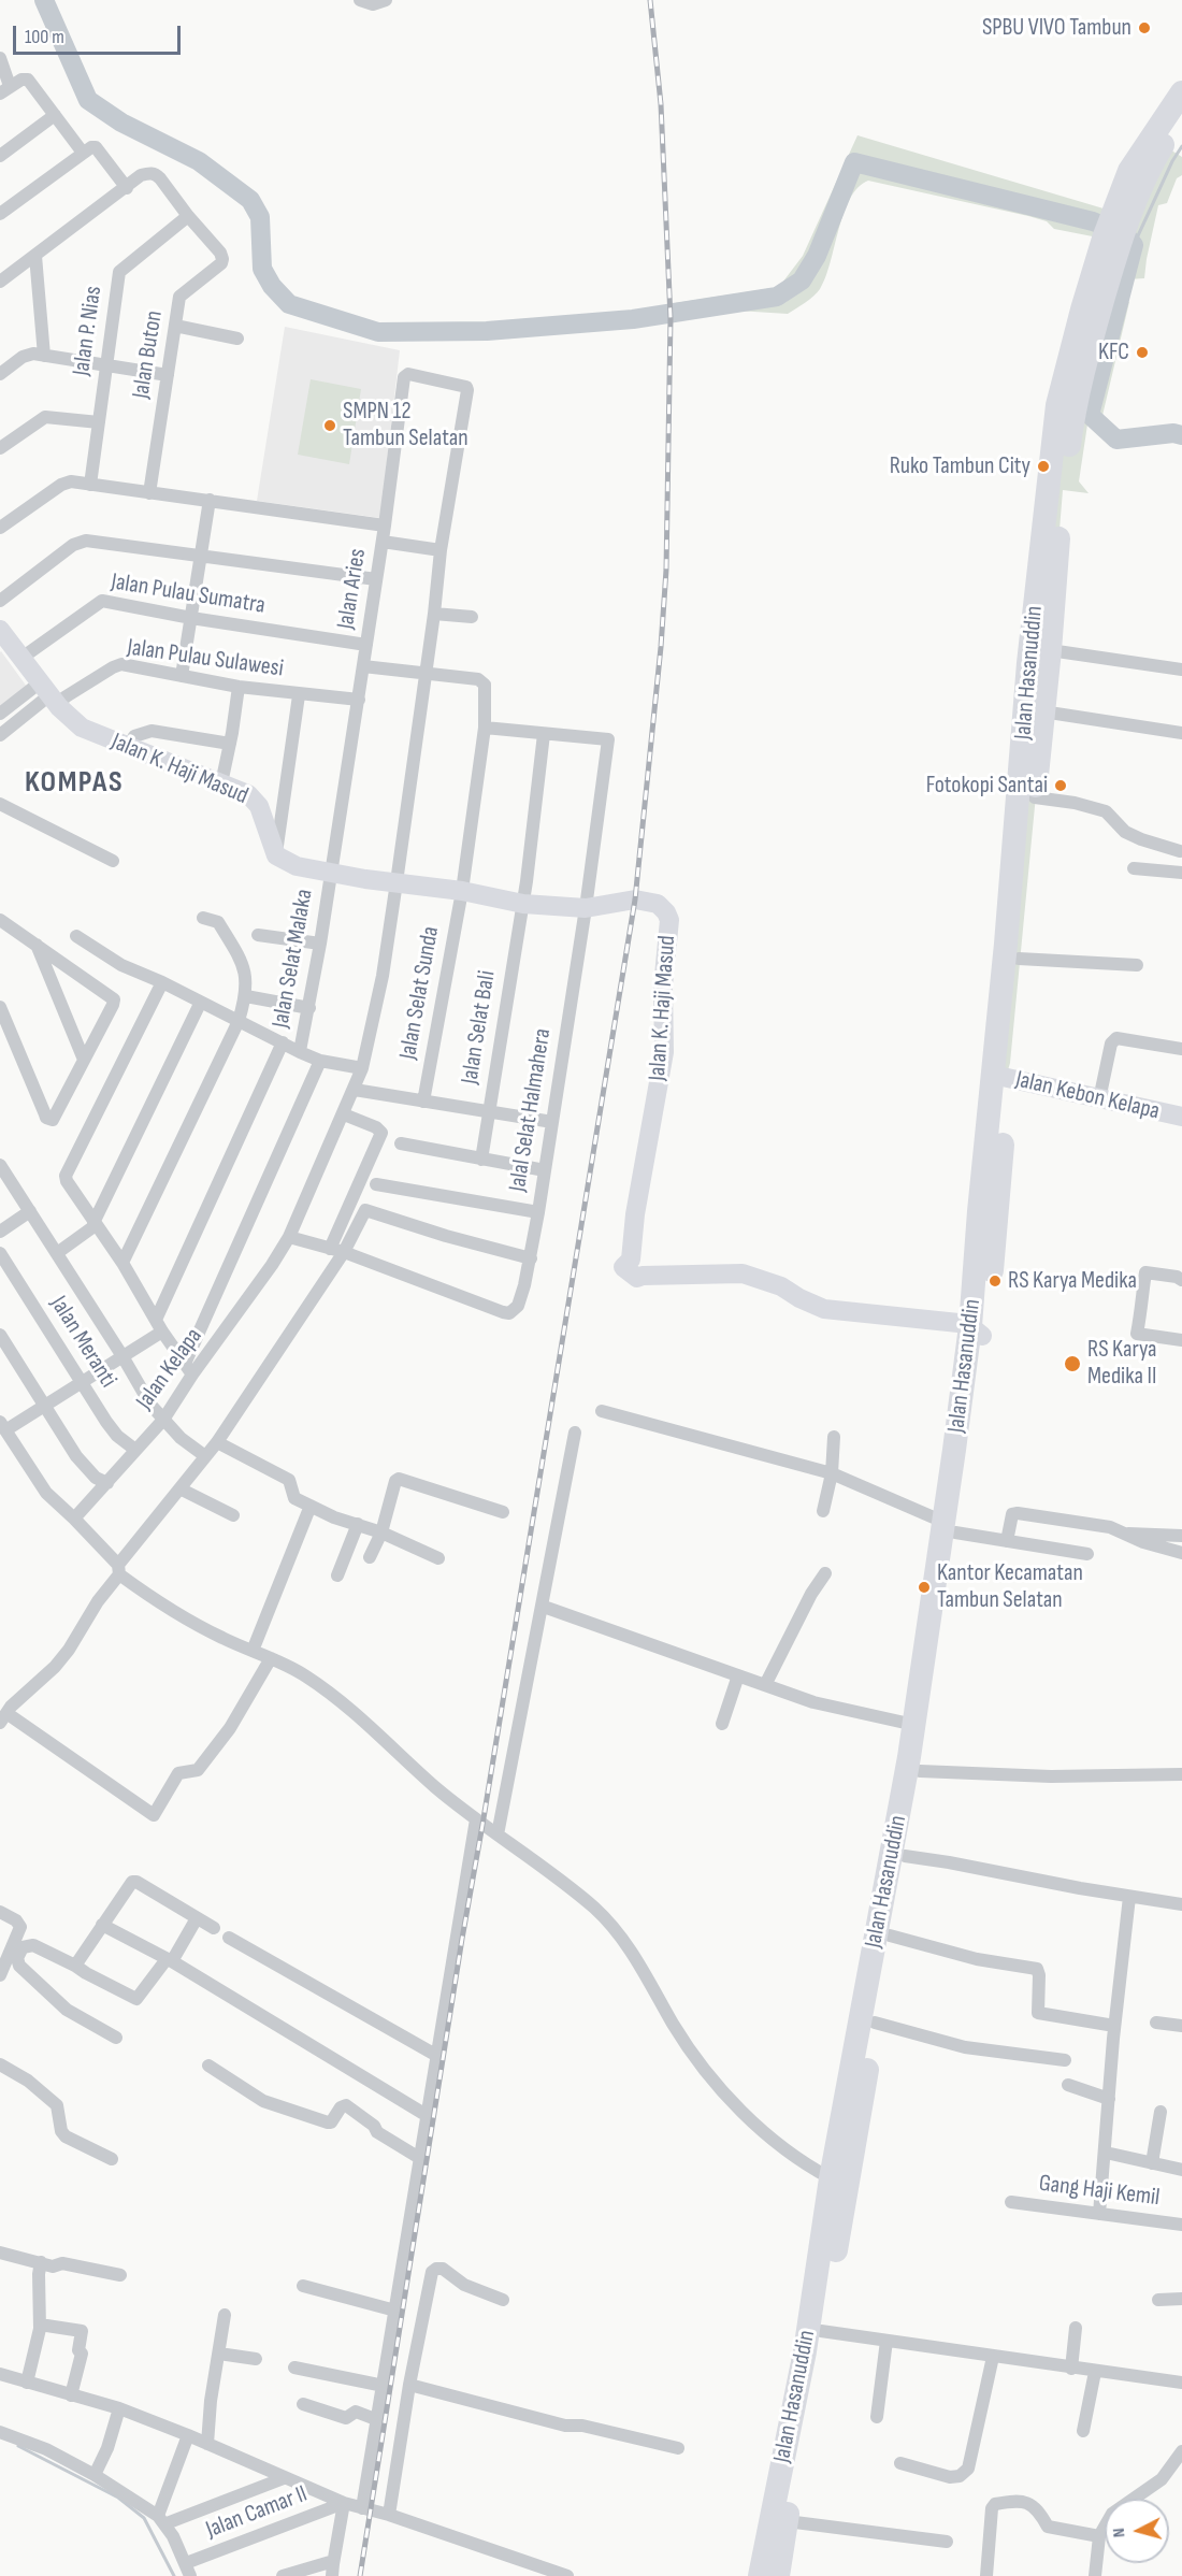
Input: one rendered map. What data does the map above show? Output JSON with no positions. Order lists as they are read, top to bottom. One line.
{"streets":{"highway":["Jalan Hasanuddin"],"street":["Jalan P. Nias","Jalan Buton","Jalan Aries","Jalan Pulau Sumatra","Jalan Pulau Sulawesi","Jalan K. Haji Masud","Jalan Selat Malaka","Jalan Selat Sunda","Jalan Selat Bali","Jalan Kebon Kelapa","Jalal Selat Halmahera","Jalan Meranti","Jalan Kelapa","Gang Haji Kemil","Jalan Camar II"]},"crossings":[["Jalan P. Nias","Jalan Buton"],["Jalan Aries","Jalan Pulau Sumatra"],["Jalan Aries","Jalan Pulau Sulawesi"],["Jalan Aries","Jalan K. Haji Masud"],["Jalan Aries","Jalan Selat Malaka"],["Jalan Aries","Jalan Kelapa"],["Jalan Pulau Sumatra","Jalan K. Haji Masud"],["Jalan Pulau Sulawesi","Jalan K. Haji Masud"],["Jalan Hasanuddin","Jalan K. Haji Masud"],["Jalan Hasanuddin","Jalan Kebon Kelapa"],["Jalan K. Haji Masud","Jalan Selat Malaka"],["Jalan K. Haji Masud","Jalan Selat Sunda"],["Jalan K. Haji Masud","Jalan Selat Bali"],["Jalan K. Haji Masud","Jalal Selat Halmahera"],["Jalan K. Haji Masud","Jalan Kelapa"],["Jalan Selat Sunda","Jalan Kelapa"],["Jalan Selat Bali","Jalal Selat Halmahera"],["Jalan Meranti","Jalan Kelapa"]],"districts":["KOMPAS"],"places":["SPBU VIVO Tambun","KFC","SMPN 12 Tambun Selatan","Ruko Tambun City","Fotokopi Santai","RS Karya Medika","RS Karya Medika II","Kantor Kecamatan Tambun Selatan"],"scale_bar":"100 m","north":"left"}
